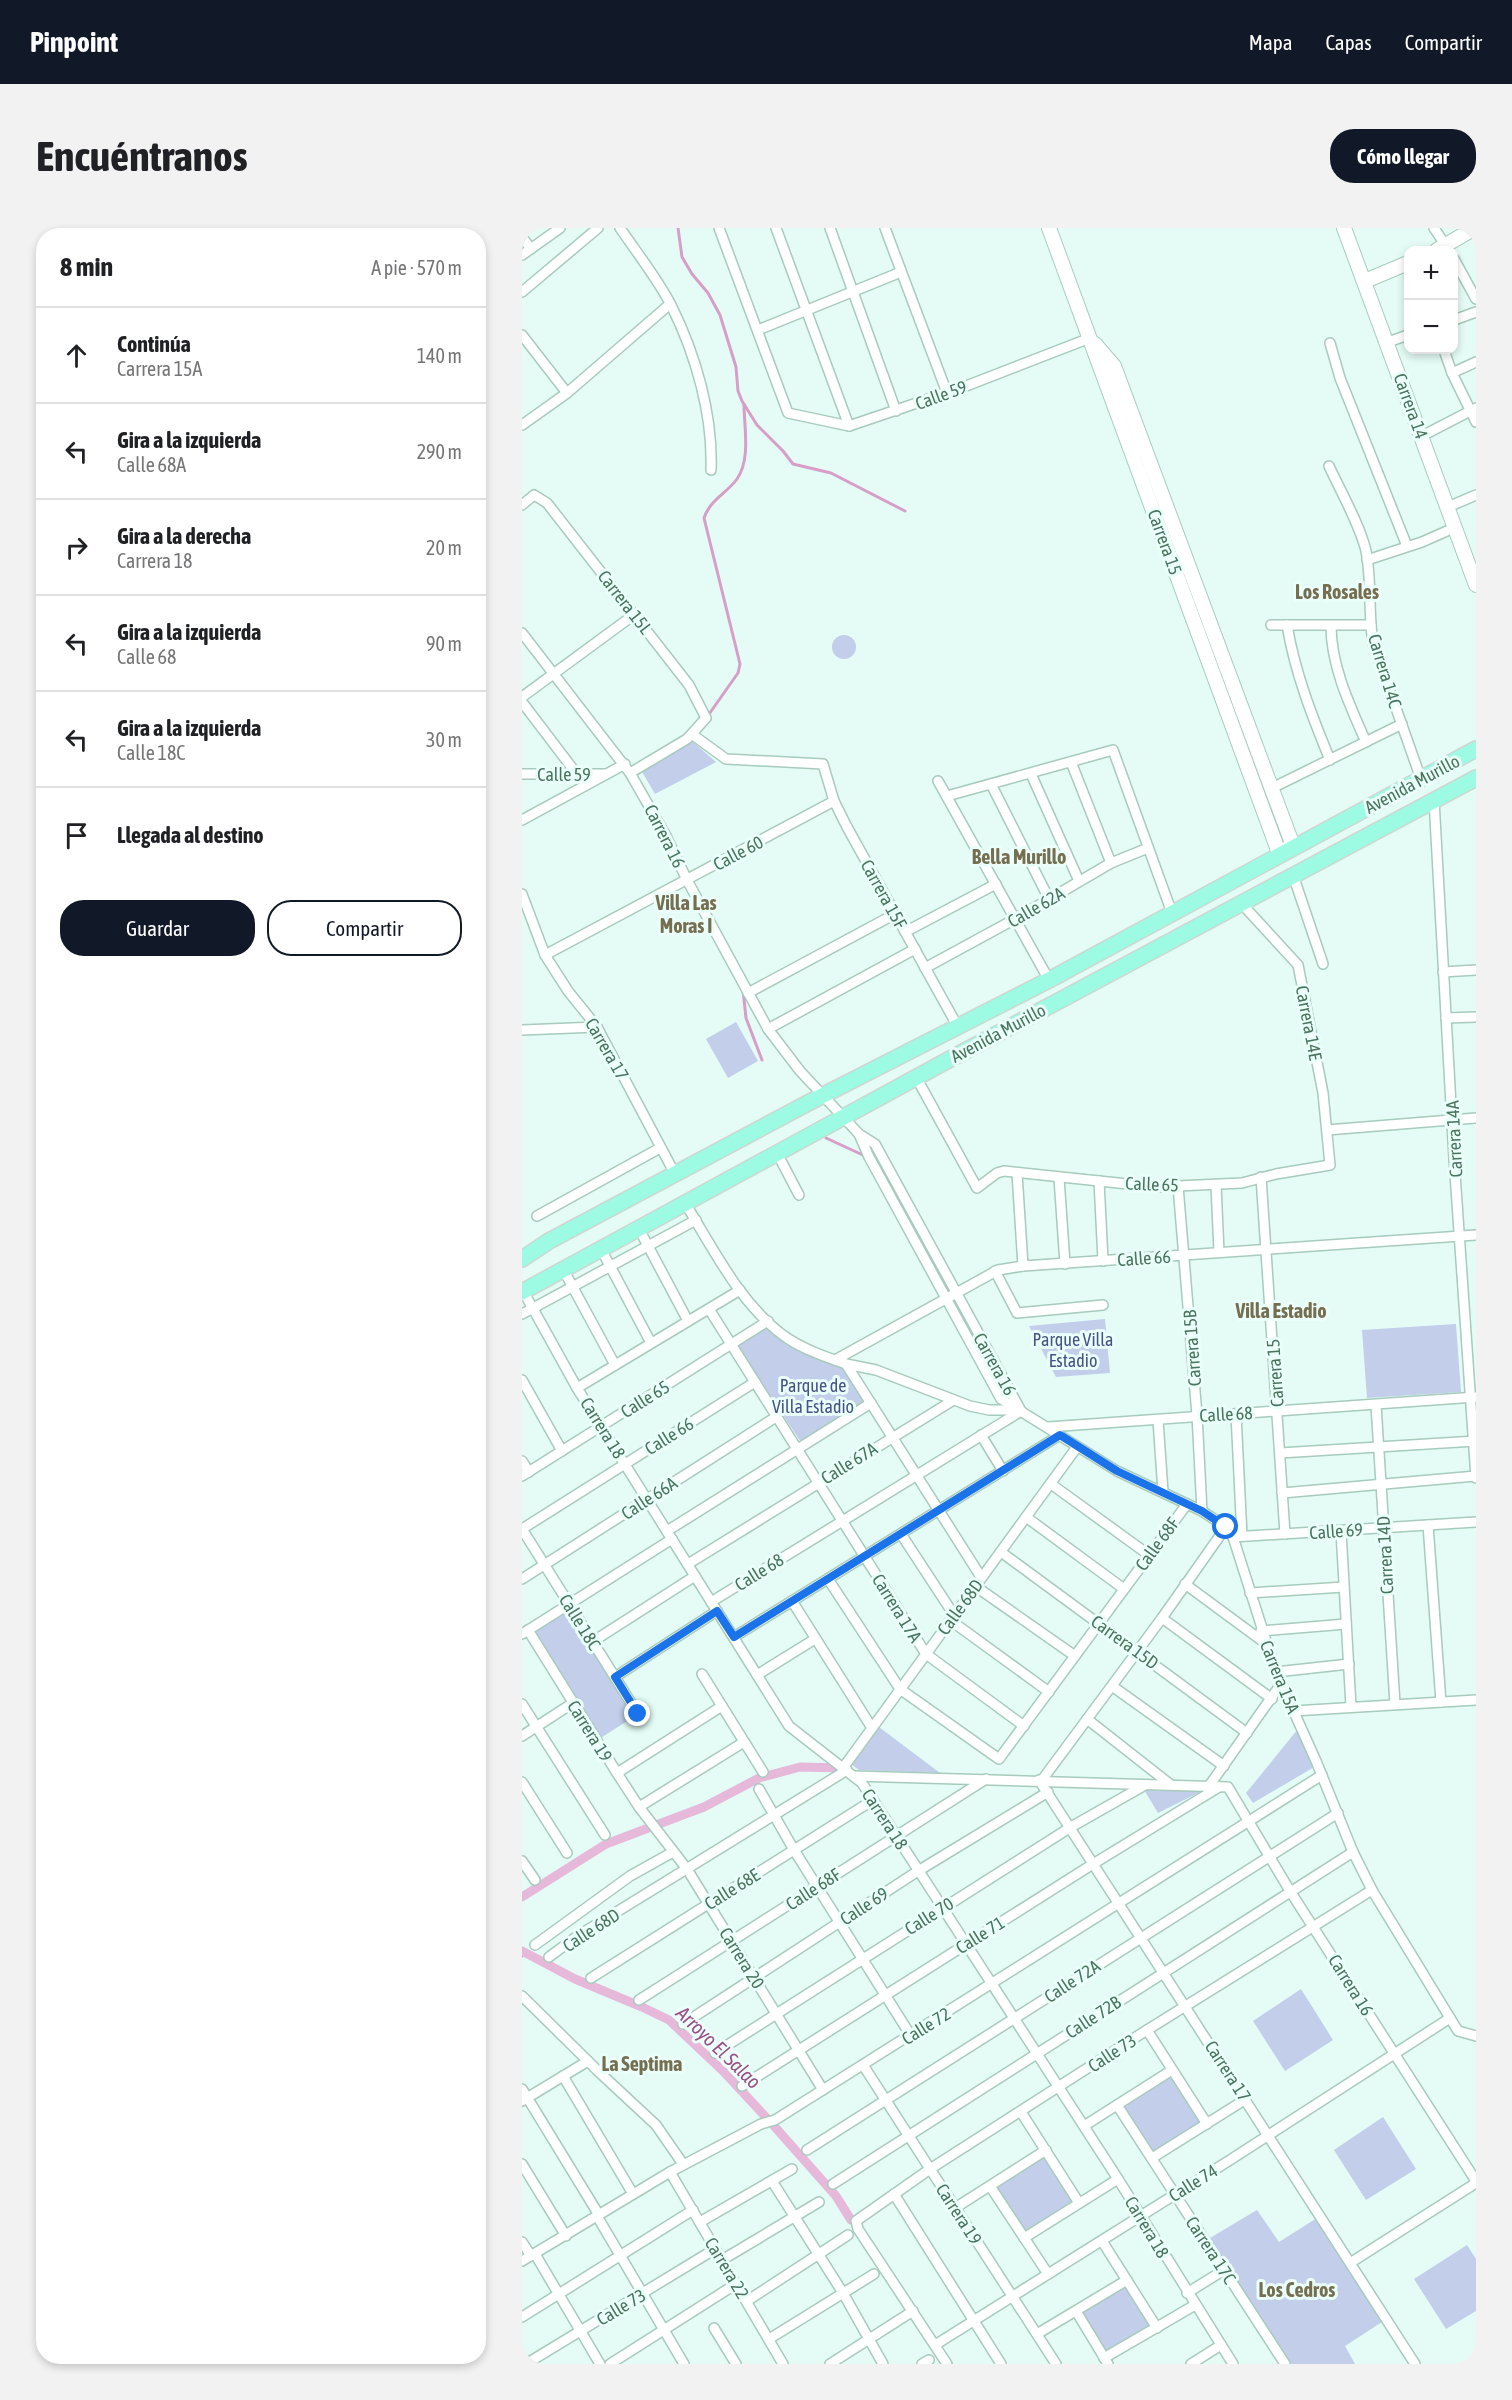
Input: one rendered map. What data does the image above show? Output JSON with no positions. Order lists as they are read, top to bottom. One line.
{"streets":{"main road":["Carrera 14","Carrera 15","Avenida Murillo"],"street":["Calle 59","Carrera 15L","Carrera 14C","Carrera 16","Calle 60","Carrera 15F","Calle 62A","Carrera 14E","Carrera 17","Carrera 14A","Calle 65","Calle 66","Carrera 15B","Calle 68","Carrera 18","Calle 67A","Calle 66A","Calle 69","Calle 68F","Carrera 14D","Calle 68D","Carrera 17A","Calle 18C","Carrera 15D","Carrera 15A","Carrera 19","Calle 68E","Calle 70","Calle 71","Carrera 20","Calle 72A","Calle 72B","Calle 72","Calle 73","Calle 74","Carrera 17C","Carrera 22"]},"crossings":[["Calle 59","Carrera 15"],["Carrera 15","Avenida Murillo"],["Carrera 15","Calle 65"],["Carrera 15","Calle 66"],["Carrera 15","Calle 68"],["Carrera 15","Calle 69"],["Carrera 15L","Carrera 15F"],["Carrera 14C","Avenida Murillo"],["Avenida Murillo","Carrera 16"],["Avenida Murillo","Carrera 15F"],["Avenida Murillo","Carrera 14E"],["Avenida Murillo","Carrera 17"],["Avenida Murillo","Carrera 14A"],["Avenida Murillo","Calle 65"],["Avenida Murillo","Carrera 18"],["Carrera 16","Calle 60"],["Carrera 16","Calle 66"],["Carrera 16","Calle 68"],["Carrera 16","Carrera 15A"],["Carrera 16","Calle 71"],["Carrera 16","Calle 72A"],["Carrera 16","Calle 72B"],["Carrera 16","Calle 72"],["Carrera 16","Calle 73"],["Carrera 16","Calle 74"],["Calle 60","Carrera 15F"],["Calle 60","Carrera 17"],["Carrera 15F","Calle 62A"],["Carrera 14E","Calle 65"],["Carrera 17","Calle 69"],["Carrera 17","Calle 70"],["Carrera 17","Calle 71"],["Carrera 17","Calle 72A"],["Carrera 17","Calle 72B"],["Carrera 17","Calle 72"],["Carrera 17","Calle 73"],["Carrera 17","Calle 74"],["Carrera 14A","Calle 66"],["Carrera 14A","Calle 68"],["Calle 65","Carrera 15B"],["Calle 65","Carrera 18"],["Calle 65","Carrera 17A"],["Calle 66","Carrera 15B"],["Calle 66","Carrera 18"],["Calle 66","Carrera 17A"],["Calle 66","Calle 18C"],["Carrera 15B","Calle 68"],["Carrera 15B","Carrera 15A"],["Calle 68","Carrera 18"],["Calle 68","Carrera 14D"],["Calle 68","Carrera 17A"],["Calle 68","Carrera 15A"],["Carrera 18","Calle 67A"],["Carrera 18","Calle 66A"],["Carrera 18","Calle 69"],["Carrera 18","Calle 68F"],["Carrera 18","Calle 68D"],["Carrera 18","Calle 68E"],["Carrera 18","Calle 70"],["Carrera 18","Calle 71"],["Carrera 18","Calle 72A"],["Carrera 18","Calle 72B"],["Carrera 18","Calle 72"],["Carrera 18","Calle 73"],["Carrera 18","Calle 74"],["Calle 67A","Carrera 17A"],["Calle 66A","Carrera 17A"],["Calle 66A","Calle 18C"],["Calle 69","Carrera 14D"],["Calle 69","Carrera 15A"],["Calle 69","Carrera 20"],["Calle 68F","Calle 68D"],["Calle 68F","Carrera 17A"],["Calle 68F","Carrera 15D"],["Calle 68F","Carrera 15A"],["Calle 68F","Carrera 20"],["Calle 68D","Carrera 17A"],["Calle 68D","Carrera 15D"],["Calle 68D","Carrera 15A"],["Calle 68D","Carrera 20"],["Carrera 15A","Calle 72A"],["Carrera 15A","Calle 72B"],["Carrera 15A","Calle 72"],["Carrera 15A","Calle 73"],["Carrera 15A","Calle 74"],["Carrera 19","Carrera 20"],["Carrera 19","Calle 72A"],["Carrera 19","Calle 72B"],["Carrera 19","Calle 72"],["Carrera 19","Calle 73"],["Carrera 19","Calle 74"],["Calle 68E","Carrera 20"],["Calle 70","Carrera 20"],["Calle 71","Carrera 20"],["Carrera 20","Calle 72"],["Calle 72","Carrera 22"],["Calle 73","Carrera 22"],["Calle 74","Carrera 17C"]],"districts":["Los Rosales","Bella Murillo","Villa Las Moras I","Villa Estadio","La Septima","Los Cedros"],"water":["Arroyo El Salao"],"parks":["Parque Villa Estadio","Parque de Villa Estadio"],"page":{"header":"Pinpoint","nav":["Mapa","Capas","Compartir"],"buttons":["Cómo llegar",["Guardar","Compartir"]],"title":"Encuéntranos","heading":["8 min","A pie · 570 m"],"map_buttons":["+","−"],"list":[["Continúa","Carrera 15A","140 m"],["Gira a la izquierda","Calle 68A","290 m"],["Gira a la derecha","Carrera 18","20 m"],["Gira a la izquierda","Calle 68","90 m"],["Gira a la izquierda","Calle 18C","30 m"],"Llegada al destino"]}}
